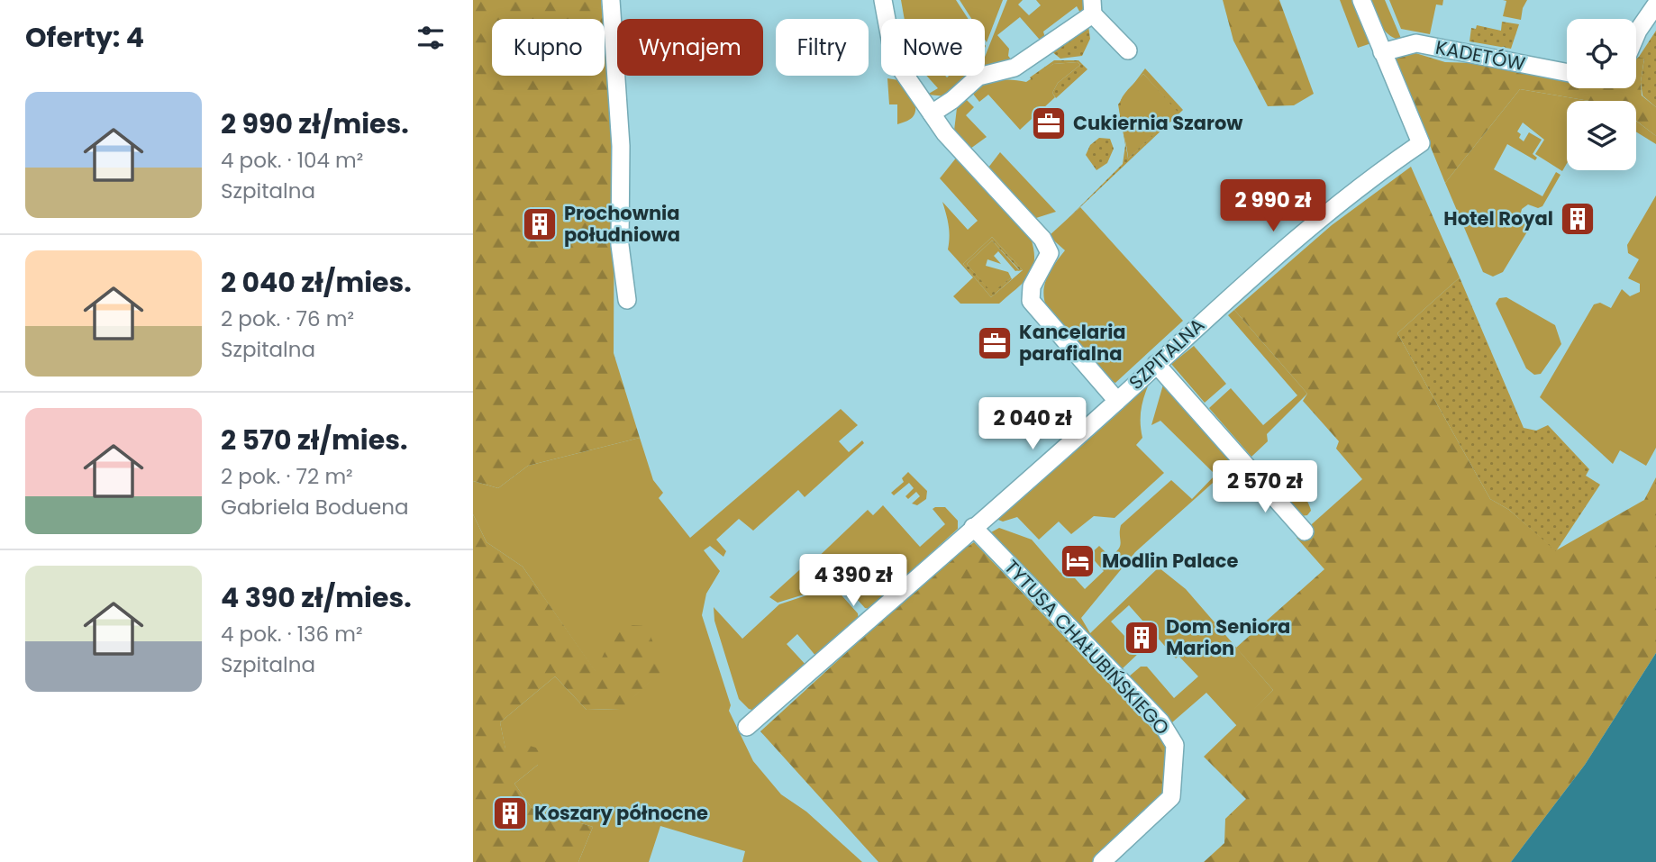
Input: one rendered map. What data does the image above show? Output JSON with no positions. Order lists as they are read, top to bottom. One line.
{"streets":{"street":["KADETÓW","SZPITALNA","TYTUSA CHAŁUBIŃSKIEGO"]},"crossings":[["KADETÓW","SZPITALNA"],["SZPITALNA","TYTUSA CHAŁUBIŃSKIEGO"]],"places":{"office":["Cukiernia Szarow","Kancelaria parafialna"],"building":["Hotel Royal","Prochownia południowa","Dom Seniora Marion","Koszary północne"],"hotel":["Modlin Palace"]},"page":{"heading":"Oferty: 4","chip":["Kupno","Wynajem","Filtry","Nowe"],"list":[{"name":"2 990 zł/mies.","note":"4 pok. · 104 m² · Szpitalna"},{"name":"2 040 zł/mies.","note":"2 pok. · 76 m² · Szpitalna"},{"name":"2 570 zł/mies.","note":"2 pok. · 72 m² · Gabriela Boduena"},{"name":"4 390 zł/mies.","note":"4 pok. · 136 m² · Szpitalna"}],"price":["2 990 zł","2 040 zł","2 570 zł","4 390 zł"]}}
